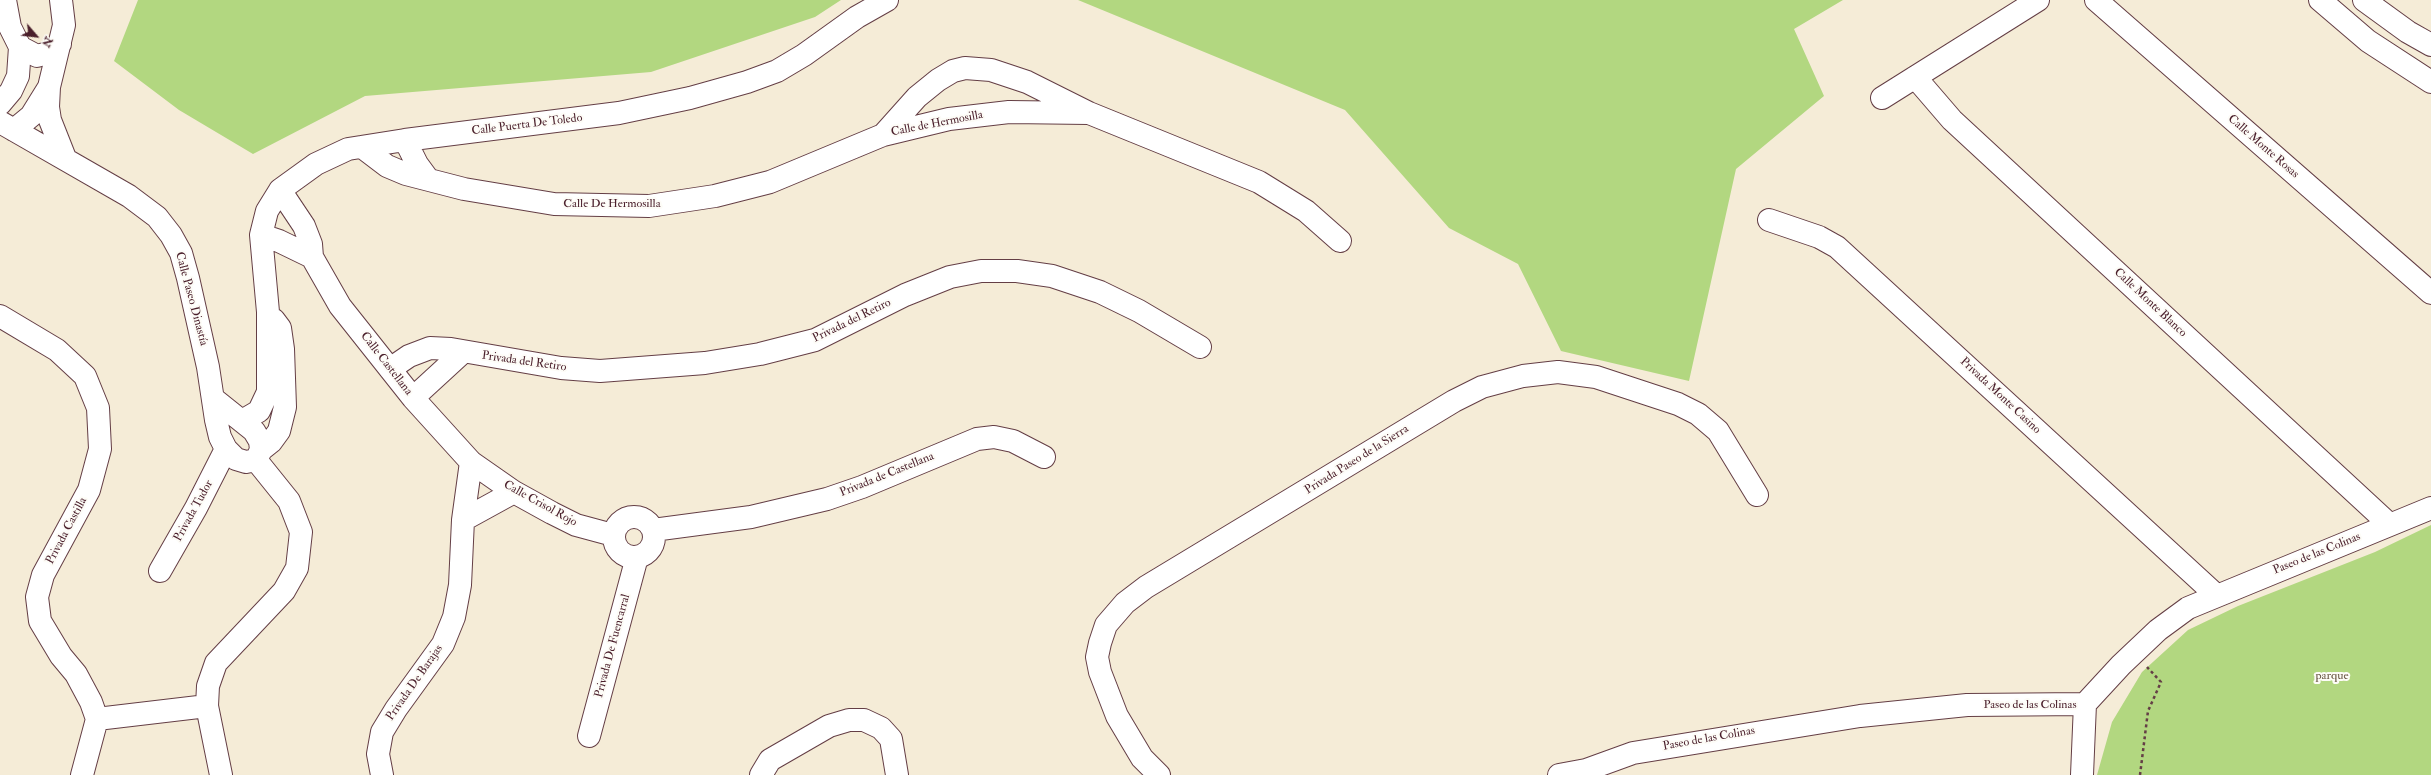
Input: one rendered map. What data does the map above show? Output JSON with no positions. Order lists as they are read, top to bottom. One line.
{"streets":{"street":["Calle de Hermosilla","Calle Puerta De Toledo","Calle Monte Rosas","Calle De Hermosilla","Calle Paseo Dinastía","Calle Monte Blanco","Privada del Retiro","Calle Castellana","Privada Monte Casino","Privada Paseo de la Sierra","Privada de Castellana","Calle Crisol Rojo","Privada Tudor","Privada Castilla","Paseo de las Colinas","Privada De Fuencarral","Privada De Barajas"]},"crossings":[["Calle de Hermosilla","Calle De Hermosilla"],["Calle Puerta De Toledo","Calle De Hermosilla"],["Calle Puerta De Toledo","Calle Castellana"],["Calle Paseo Dinastía","Privada Tudor"],["Calle Monte Blanco","Paseo de las Colinas"],["Calle Castellana","Calle Crisol Rojo"],["Calle Castellana","Privada De Barajas"],["Privada Monte Casino","Paseo de las Colinas"],["Privada de Castellana","Calle Crisol Rojo"],["Privada de Castellana","Privada De Fuencarral"],["Calle Crisol Rojo","Privada De Fuencarral"],["Calle Crisol Rojo","Privada De Barajas"]],"parks":["parque"],"north":"bottom right"}
